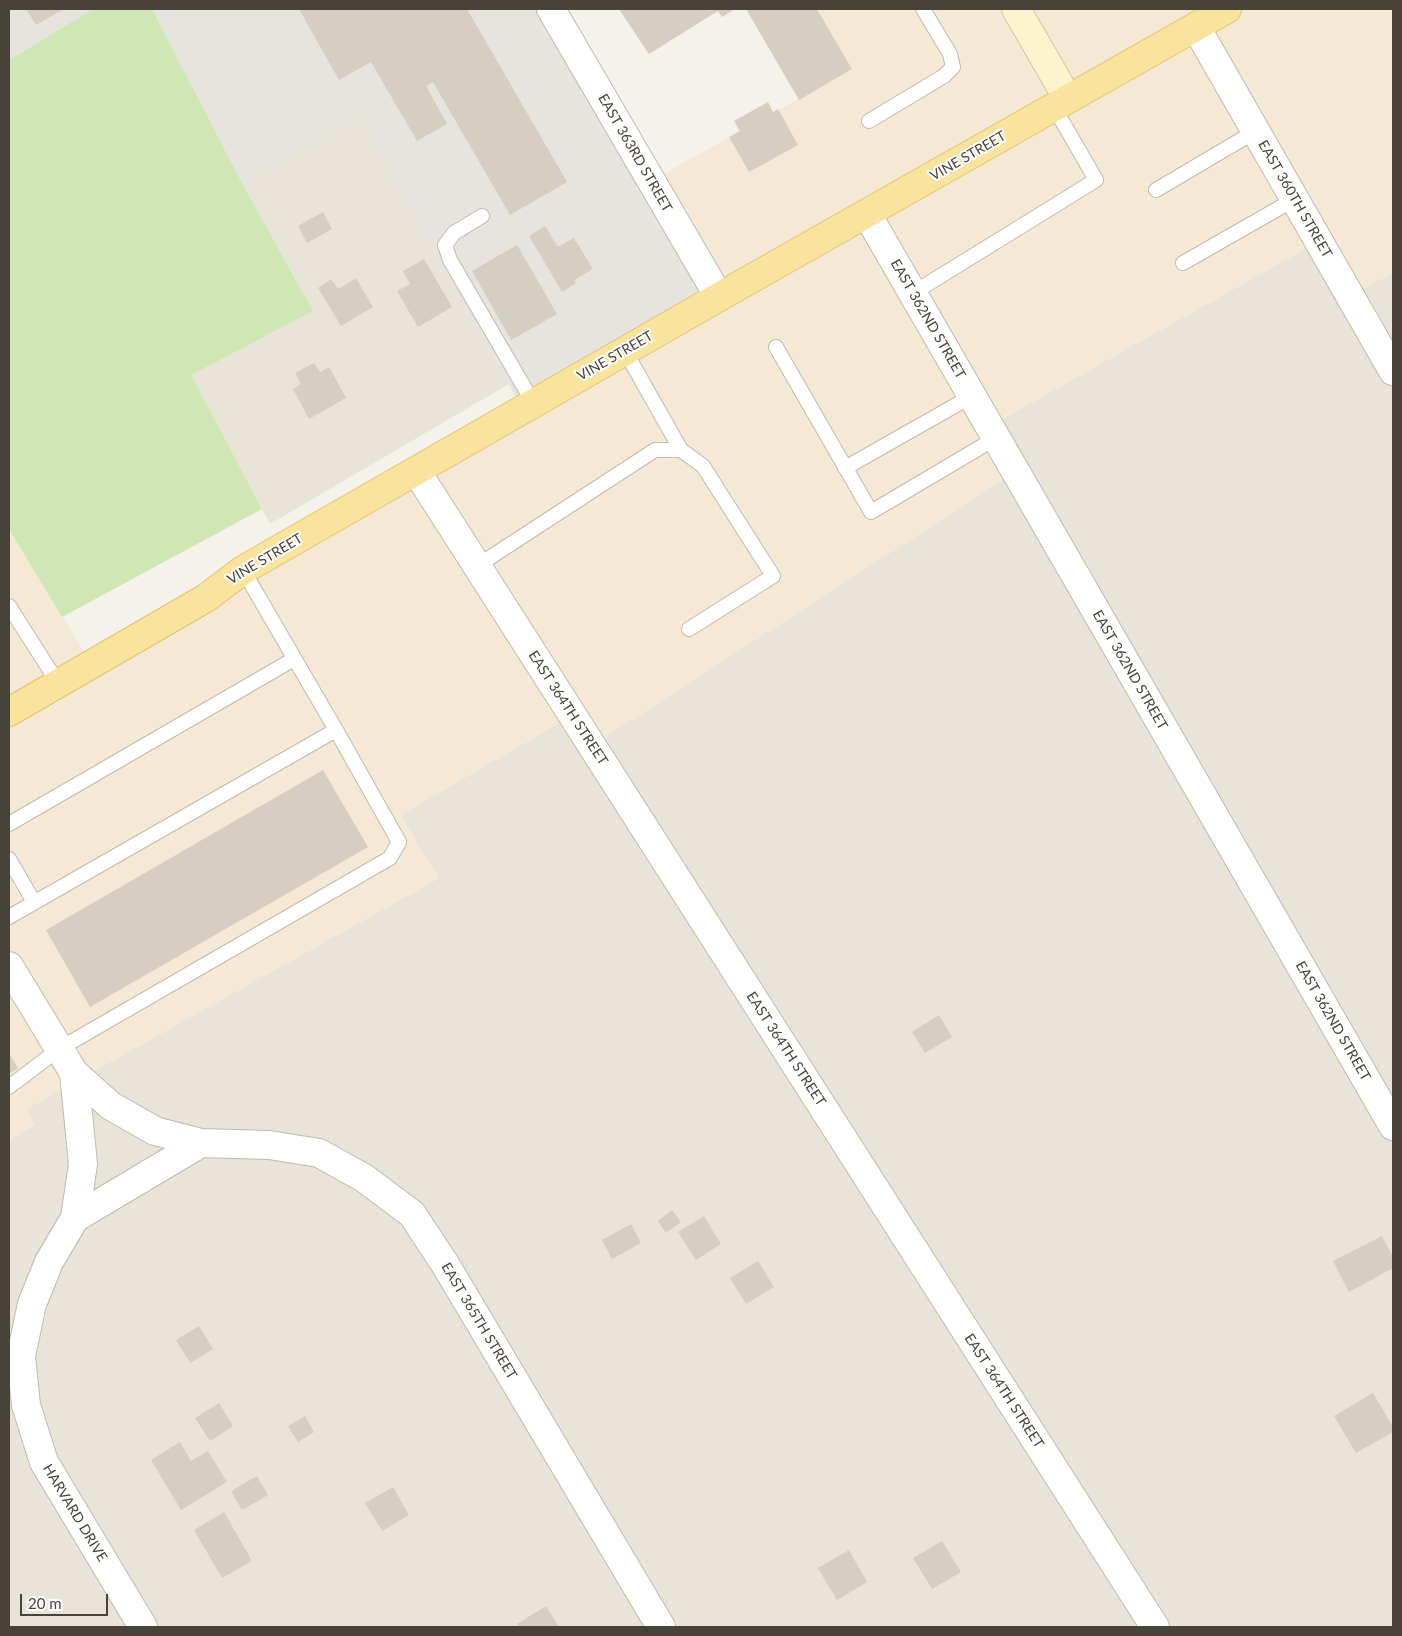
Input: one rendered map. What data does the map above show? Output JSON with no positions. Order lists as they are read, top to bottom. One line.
{"streets":{"main road":["VINE STREET"],"street":["EAST 363RD STREET","EAST 360TH STREET","EAST 362ND STREET","EAST 364TH STREET","EAST 365TH STREET","HARVARD DRIVE"]},"crossings":[["EAST 363RD STREET","VINE STREET"],["VINE STREET","EAST 360TH STREET"],["VINE STREET","EAST 362ND STREET"],["VINE STREET","EAST 364TH STREET"],["EAST 365TH STREET","HARVARD DRIVE"]],"scale_bar":"20 m"}
